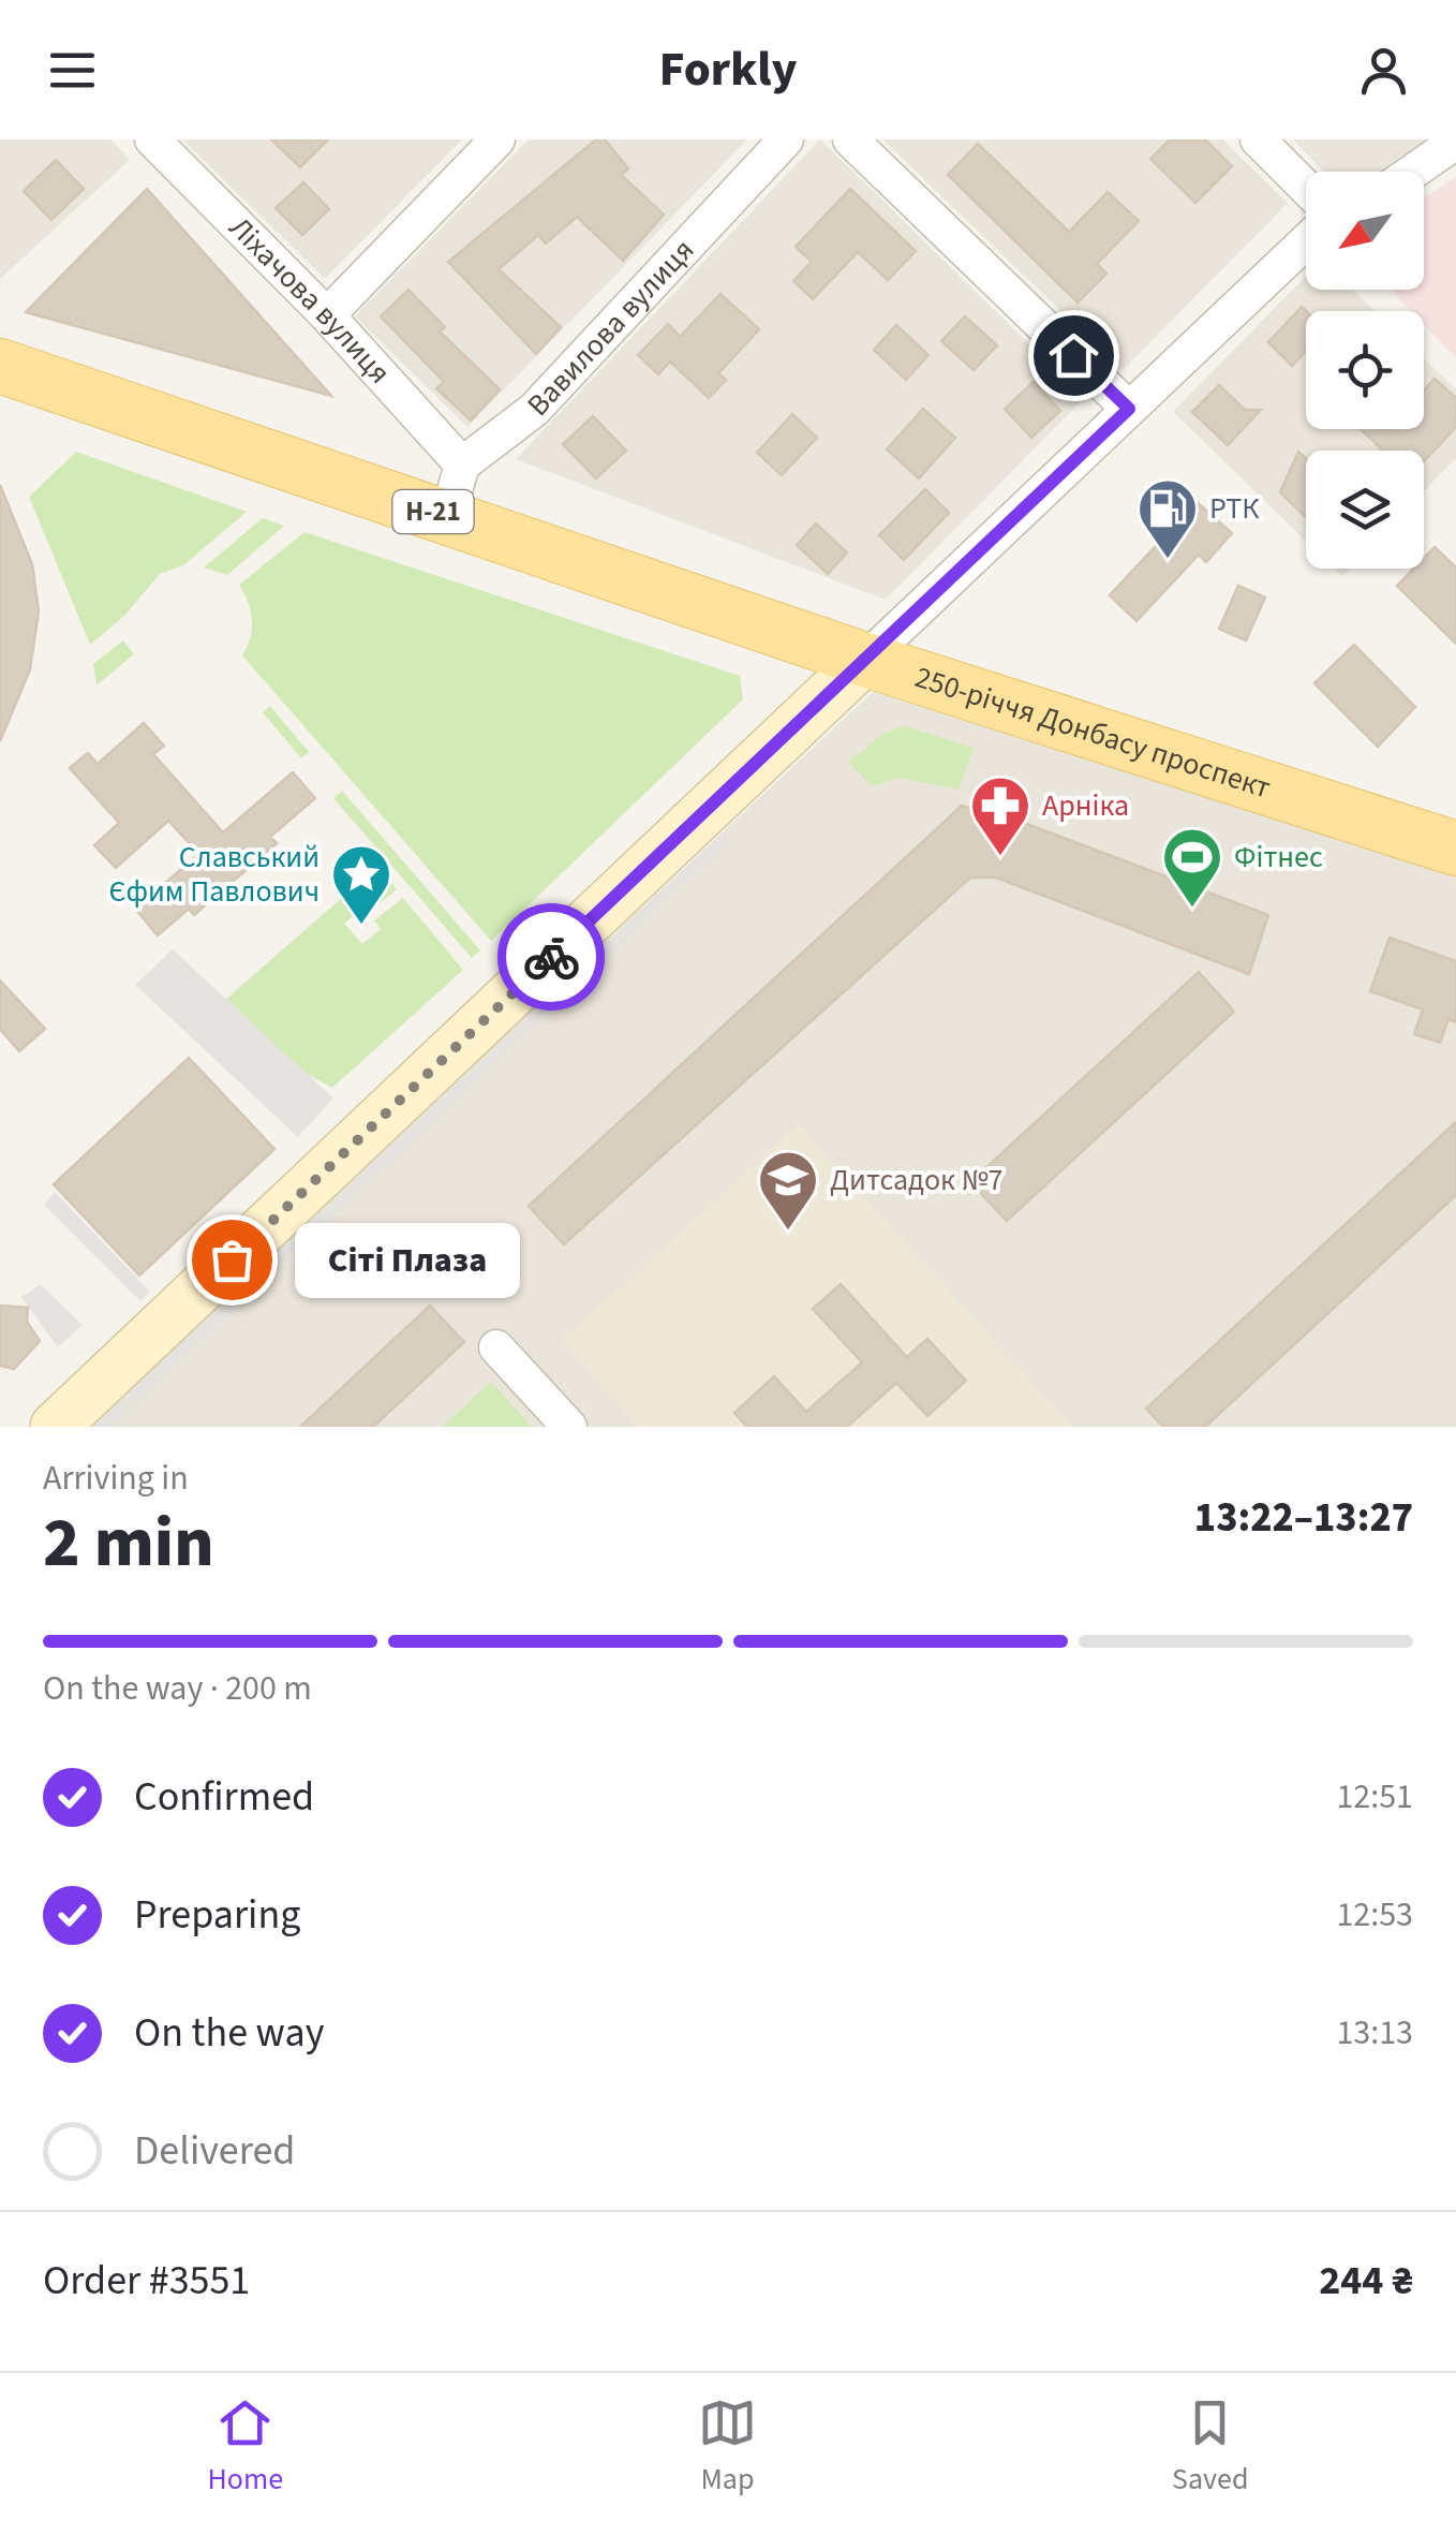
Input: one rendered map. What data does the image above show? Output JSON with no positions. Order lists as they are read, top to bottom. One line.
{"streets":{"main road":["Н-21","250-річчя Донбасу проспект"],"street":["Ліхачова вулиця","Вавилова вулиця"]},"crossings":[["Ліхачова вулиця","Вавилова вулиця"]],"places":{"fuel station":["РТК"],"pharmacy":["Арніка"],"sports":["Фітнес"],"place":["Славський Єфим Павлович"],"school or university":["Дитсадок №7"],"other":["Сіті Плаза"]},"north":"bottom left","page":{"header":"Forkly","bubble":"Сіті Плаза","heading":["2 min","Arriving in","13:22–13:27"],"panel":["Order #3551","244 ₴"],"bar":"On the way · 200 m","list":[["Confirmed","12:51"],["Preparing","12:53"],["On the way","13:13"],"Delivered"],"tabs":["Home","Map","Saved"]}}
